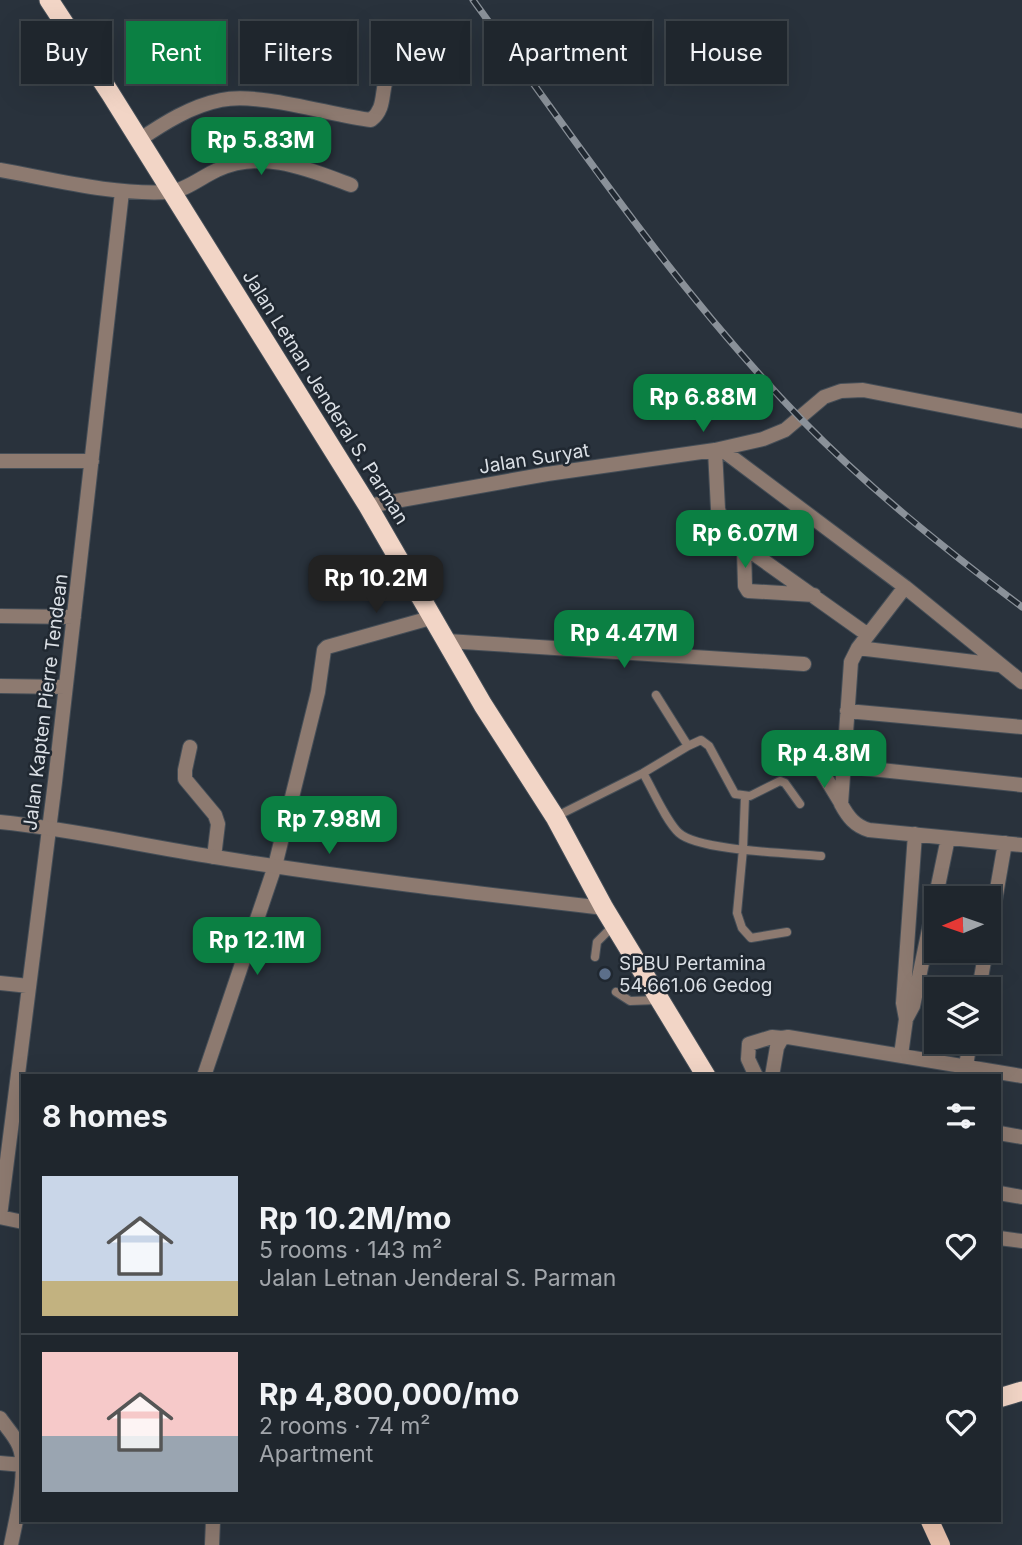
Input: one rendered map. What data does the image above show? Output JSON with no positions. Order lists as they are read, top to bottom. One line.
{"streets":{"highway":["Jalan Letnan Jenderal S. Parman"],"street":["Jalan Suryat","Jalan Kapten Pierre Tendean"]},"crossings":[["Jalan Letnan Jenderal S. Parman","Jalan Suryat"]],"places":["SPBU Pertamina 54.661.06 Gedog"],"north":"left","page":{"chip":["Buy","Rent","Filters","New","Apartment","House"],"price":["Rp 5.83M","Rp 6.88M","Rp 6.07M","Rp 10.2M","Rp 4.47M","Rp 4.8M","Rp 7.98M","Rp 12.1M"],"heading":"8 homes","list":[{"name":"Rp 10.2M/mo","note":"5 rooms · 143 m² · Jalan Letnan Jenderal S. Parman"},{"name":"Rp 4,800,000/mo","note":"2 rooms · 74 m² · Apartment"}]}}
